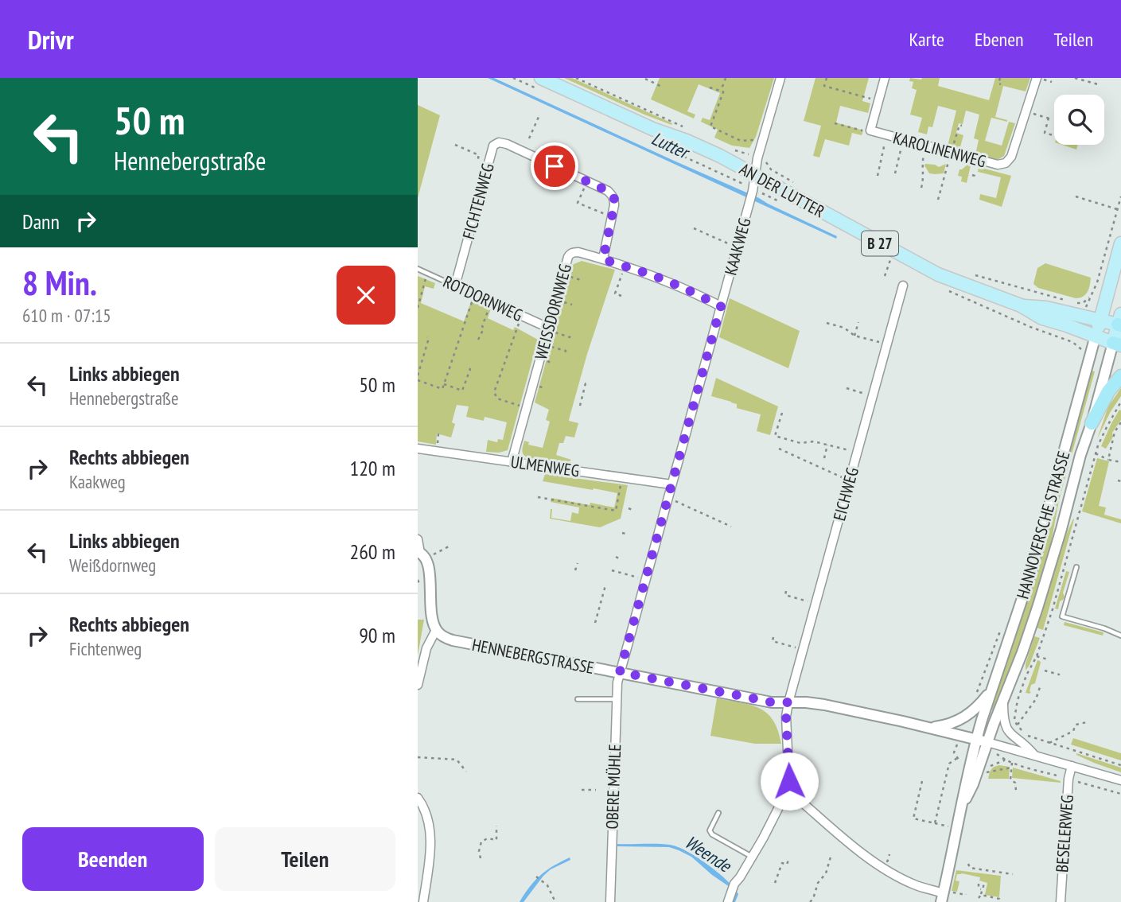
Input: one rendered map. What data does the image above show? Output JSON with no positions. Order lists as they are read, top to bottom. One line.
{"streets":{"main road":["AN DER LUTTER","B 27","HANNOVERSCHE STRASSE"],"street":["KAROLINENWEG","FICHTENWEG","KAAKWEG","ROTDORNWEG","WEISSDORNWEG","ULMENWEG","EICHWEG","HENNEBERGSTRASSE","OBERE MÜHLE","BESELERWEG"]},"crossings":[["AN DER LUTTER","KAAKWEG"],["AN DER LUTTER","HANNOVERSCHE STRASSE"],["FICHTENWEG","ROTDORNWEG"],["FICHTENWEG","WEISSDORNWEG"],["KAAKWEG","WEISSDORNWEG"],["KAAKWEG","ULMENWEG"],["KAAKWEG","HENNEBERGSTRASSE"],["KAAKWEG","OBERE MÜHLE"],["ROTDORNWEG","WEISSDORNWEG"],["WEISSDORNWEG","ULMENWEG"],["EICHWEG","HENNEBERGSTRASSE"],["HANNOVERSCHE STRASSE","HENNEBERGSTRASSE"],["HENNEBERGSTRASSE","OBERE MÜHLE"]],"water":["Lutter","Weende"],"page":{"header":"Drivr","nav":["Karte","Ebenen","Teilen"],"turn":["50 m","Hennebergstraße"],"then":"Dann","heading":["8 Min.","610 m · 07:15"],"list":[{"name":"Links abbiegen","note":"Hennebergstraße","value":"50 m"},{"name":"Rechts abbiegen","note":"Kaakweg","value":"120 m"},{"name":"Links abbiegen","note":"Weißdornweg","value":"260 m"},{"name":"Rechts abbiegen","note":"Fichtenweg","value":"90 m"}],"buttons":["Beenden","Teilen"]}}
